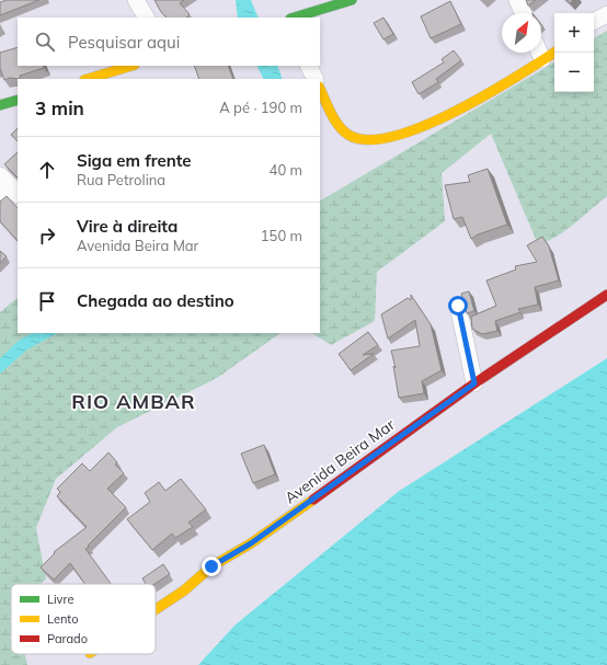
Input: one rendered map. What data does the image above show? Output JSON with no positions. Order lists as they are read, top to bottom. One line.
{"streets":{"street":["Avenida Beira Mar"]},"districts":["RIO AMBAR"],"legend":["Livre","Lento","Parado"],"north":"top right","page":{"map_buttons":["+","−"],"search":"Pesquisar aqui","heading":["3 min","A pé · 190 m"],"list":[["Siga em frente","Rua Petrolina","40 m"],["Vire à direita","Avenida Beira Mar","150 m"],"Chegada ao destino"]}}
